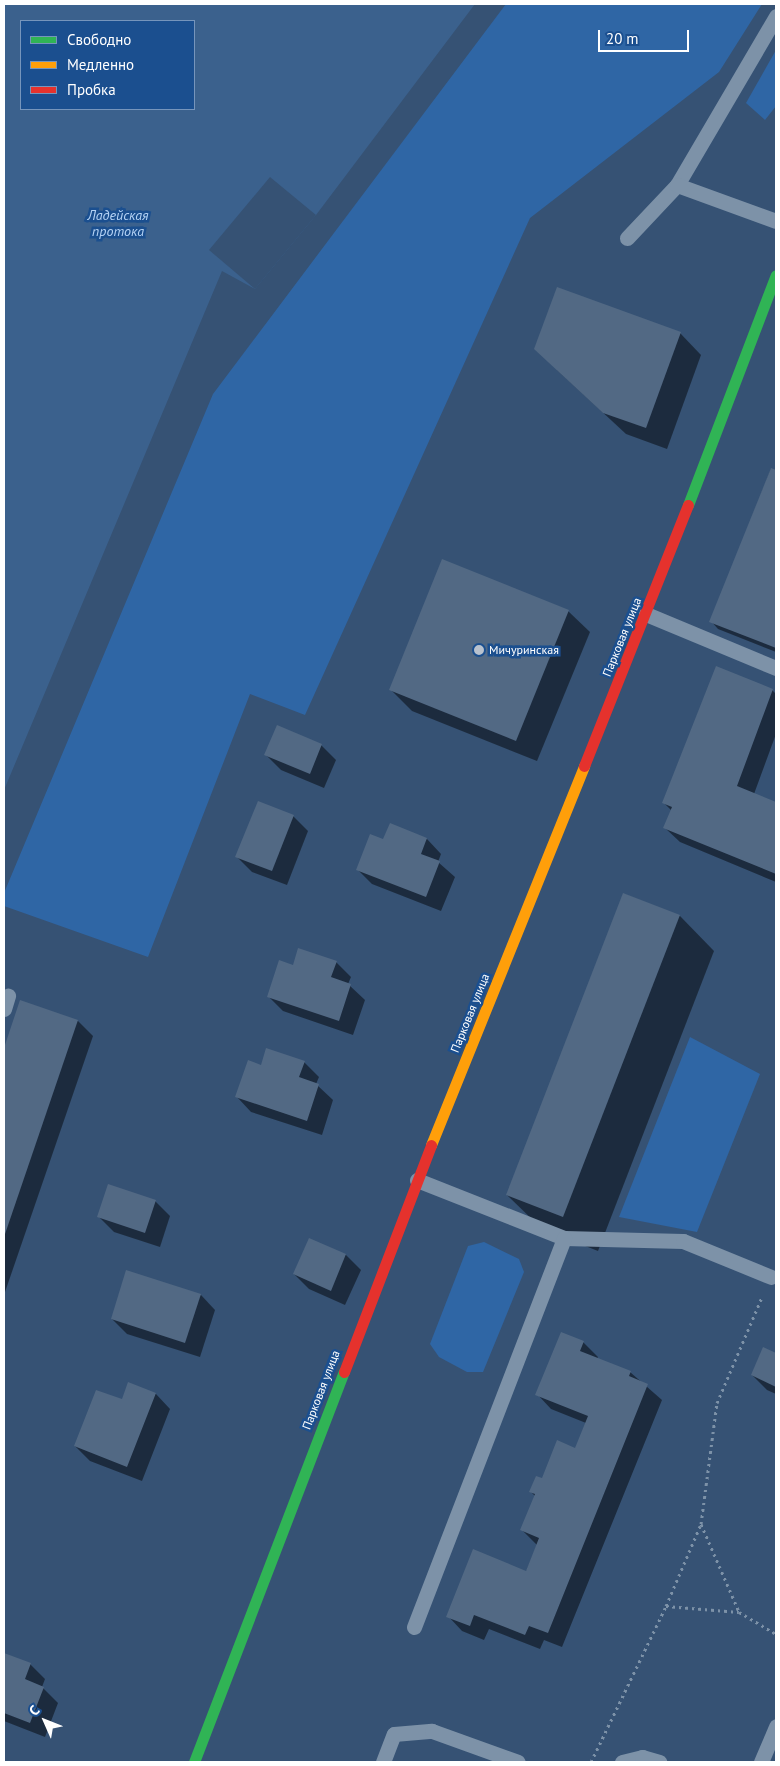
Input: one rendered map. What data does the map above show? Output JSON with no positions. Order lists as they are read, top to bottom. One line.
{"streets":{"street":["Парковая улица"]},"water":["Ладейская протока"],"places":["Мичуринская"],"legend":["Свободно","Медленно","Пробка"],"scale_bar":"20 m","north":"top left"}
